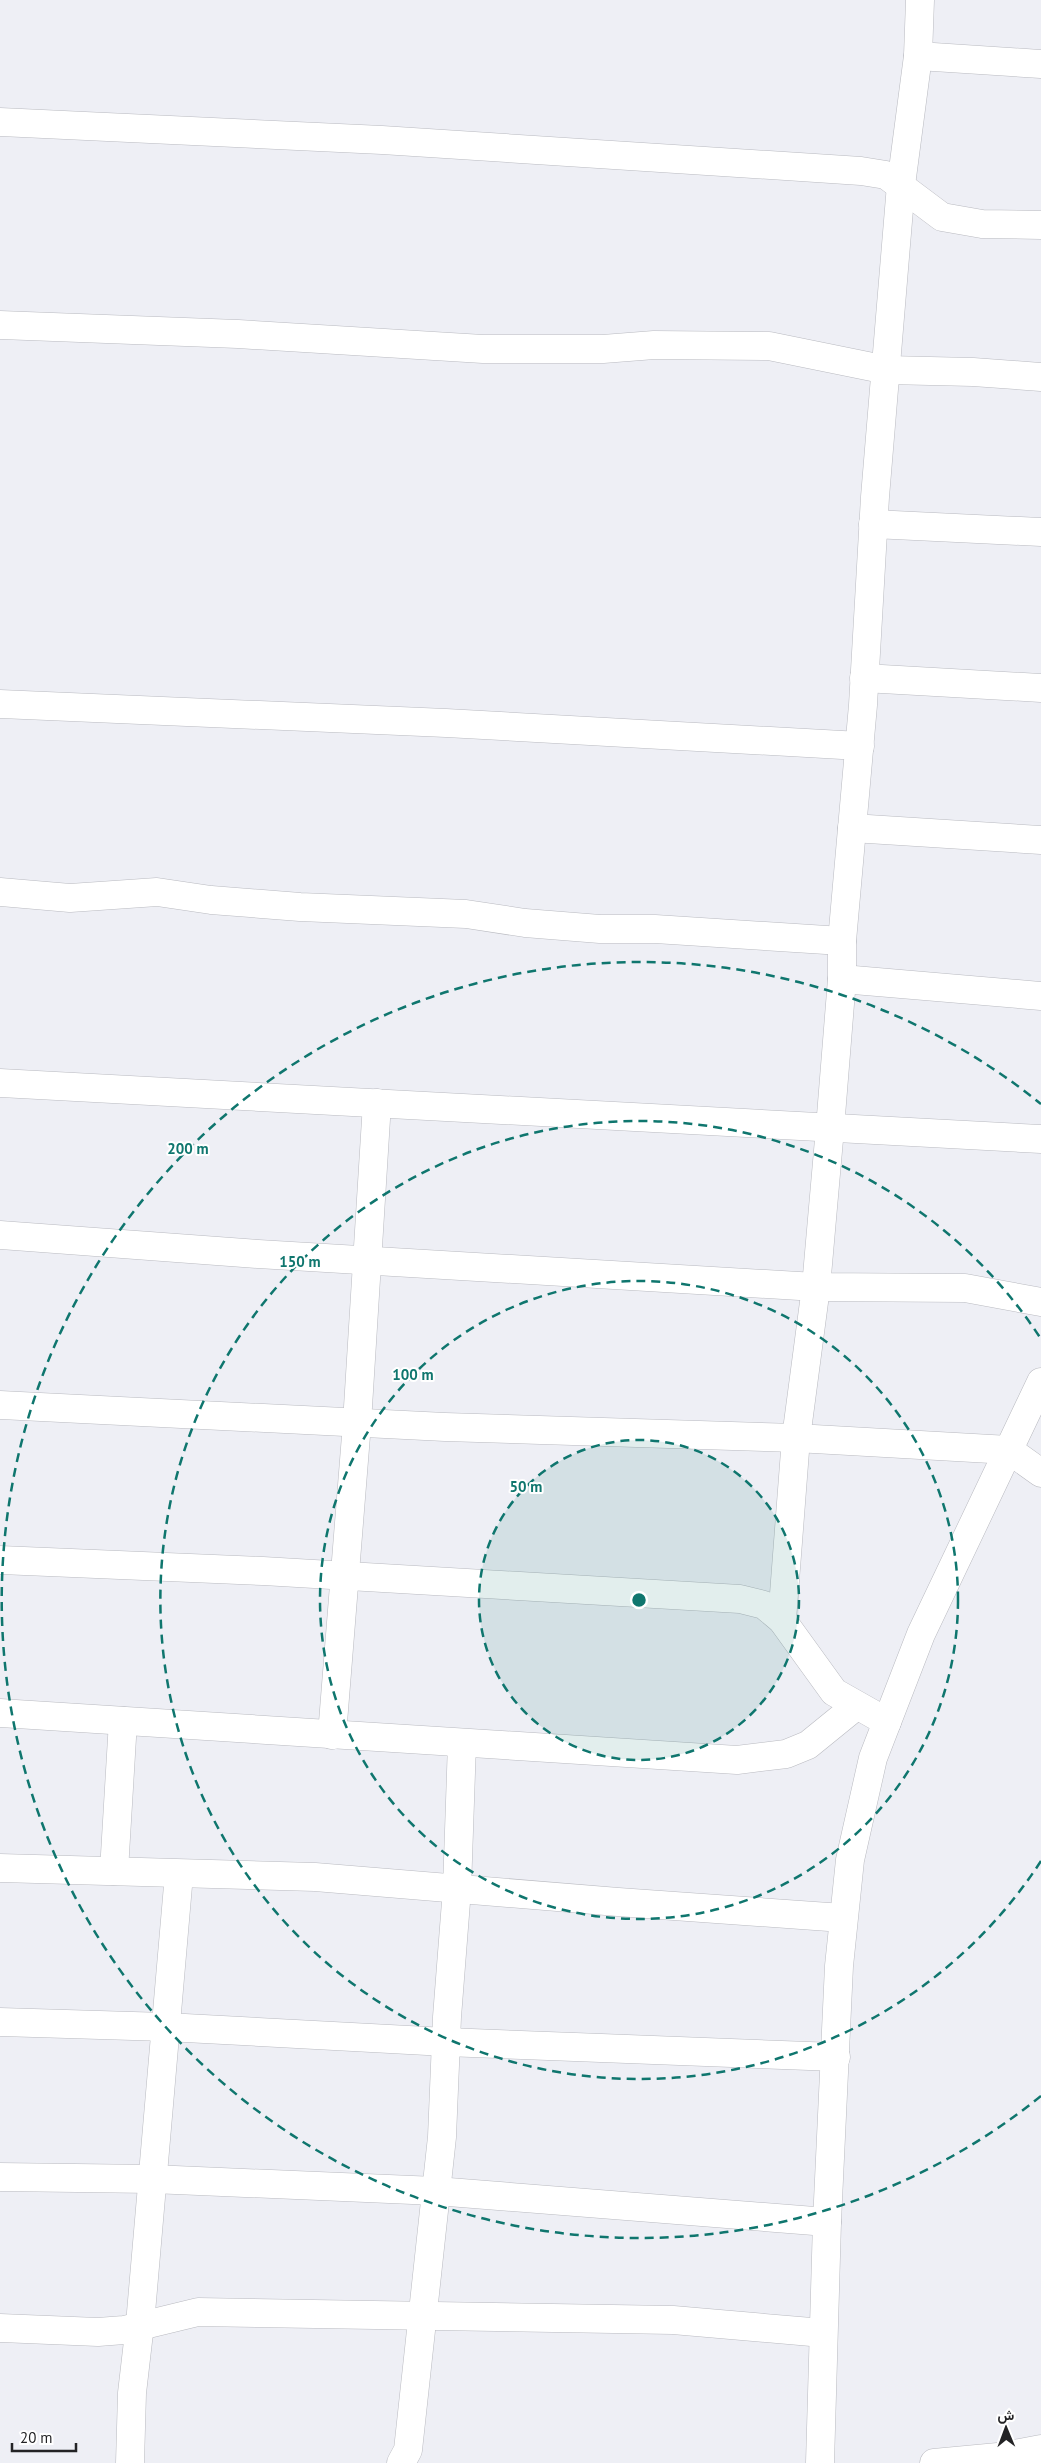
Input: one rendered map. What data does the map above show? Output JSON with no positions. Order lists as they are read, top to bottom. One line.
{"scale_bar":"20 m","north":"top","rings":["200 m","150 m","100 m","50 m"]}
